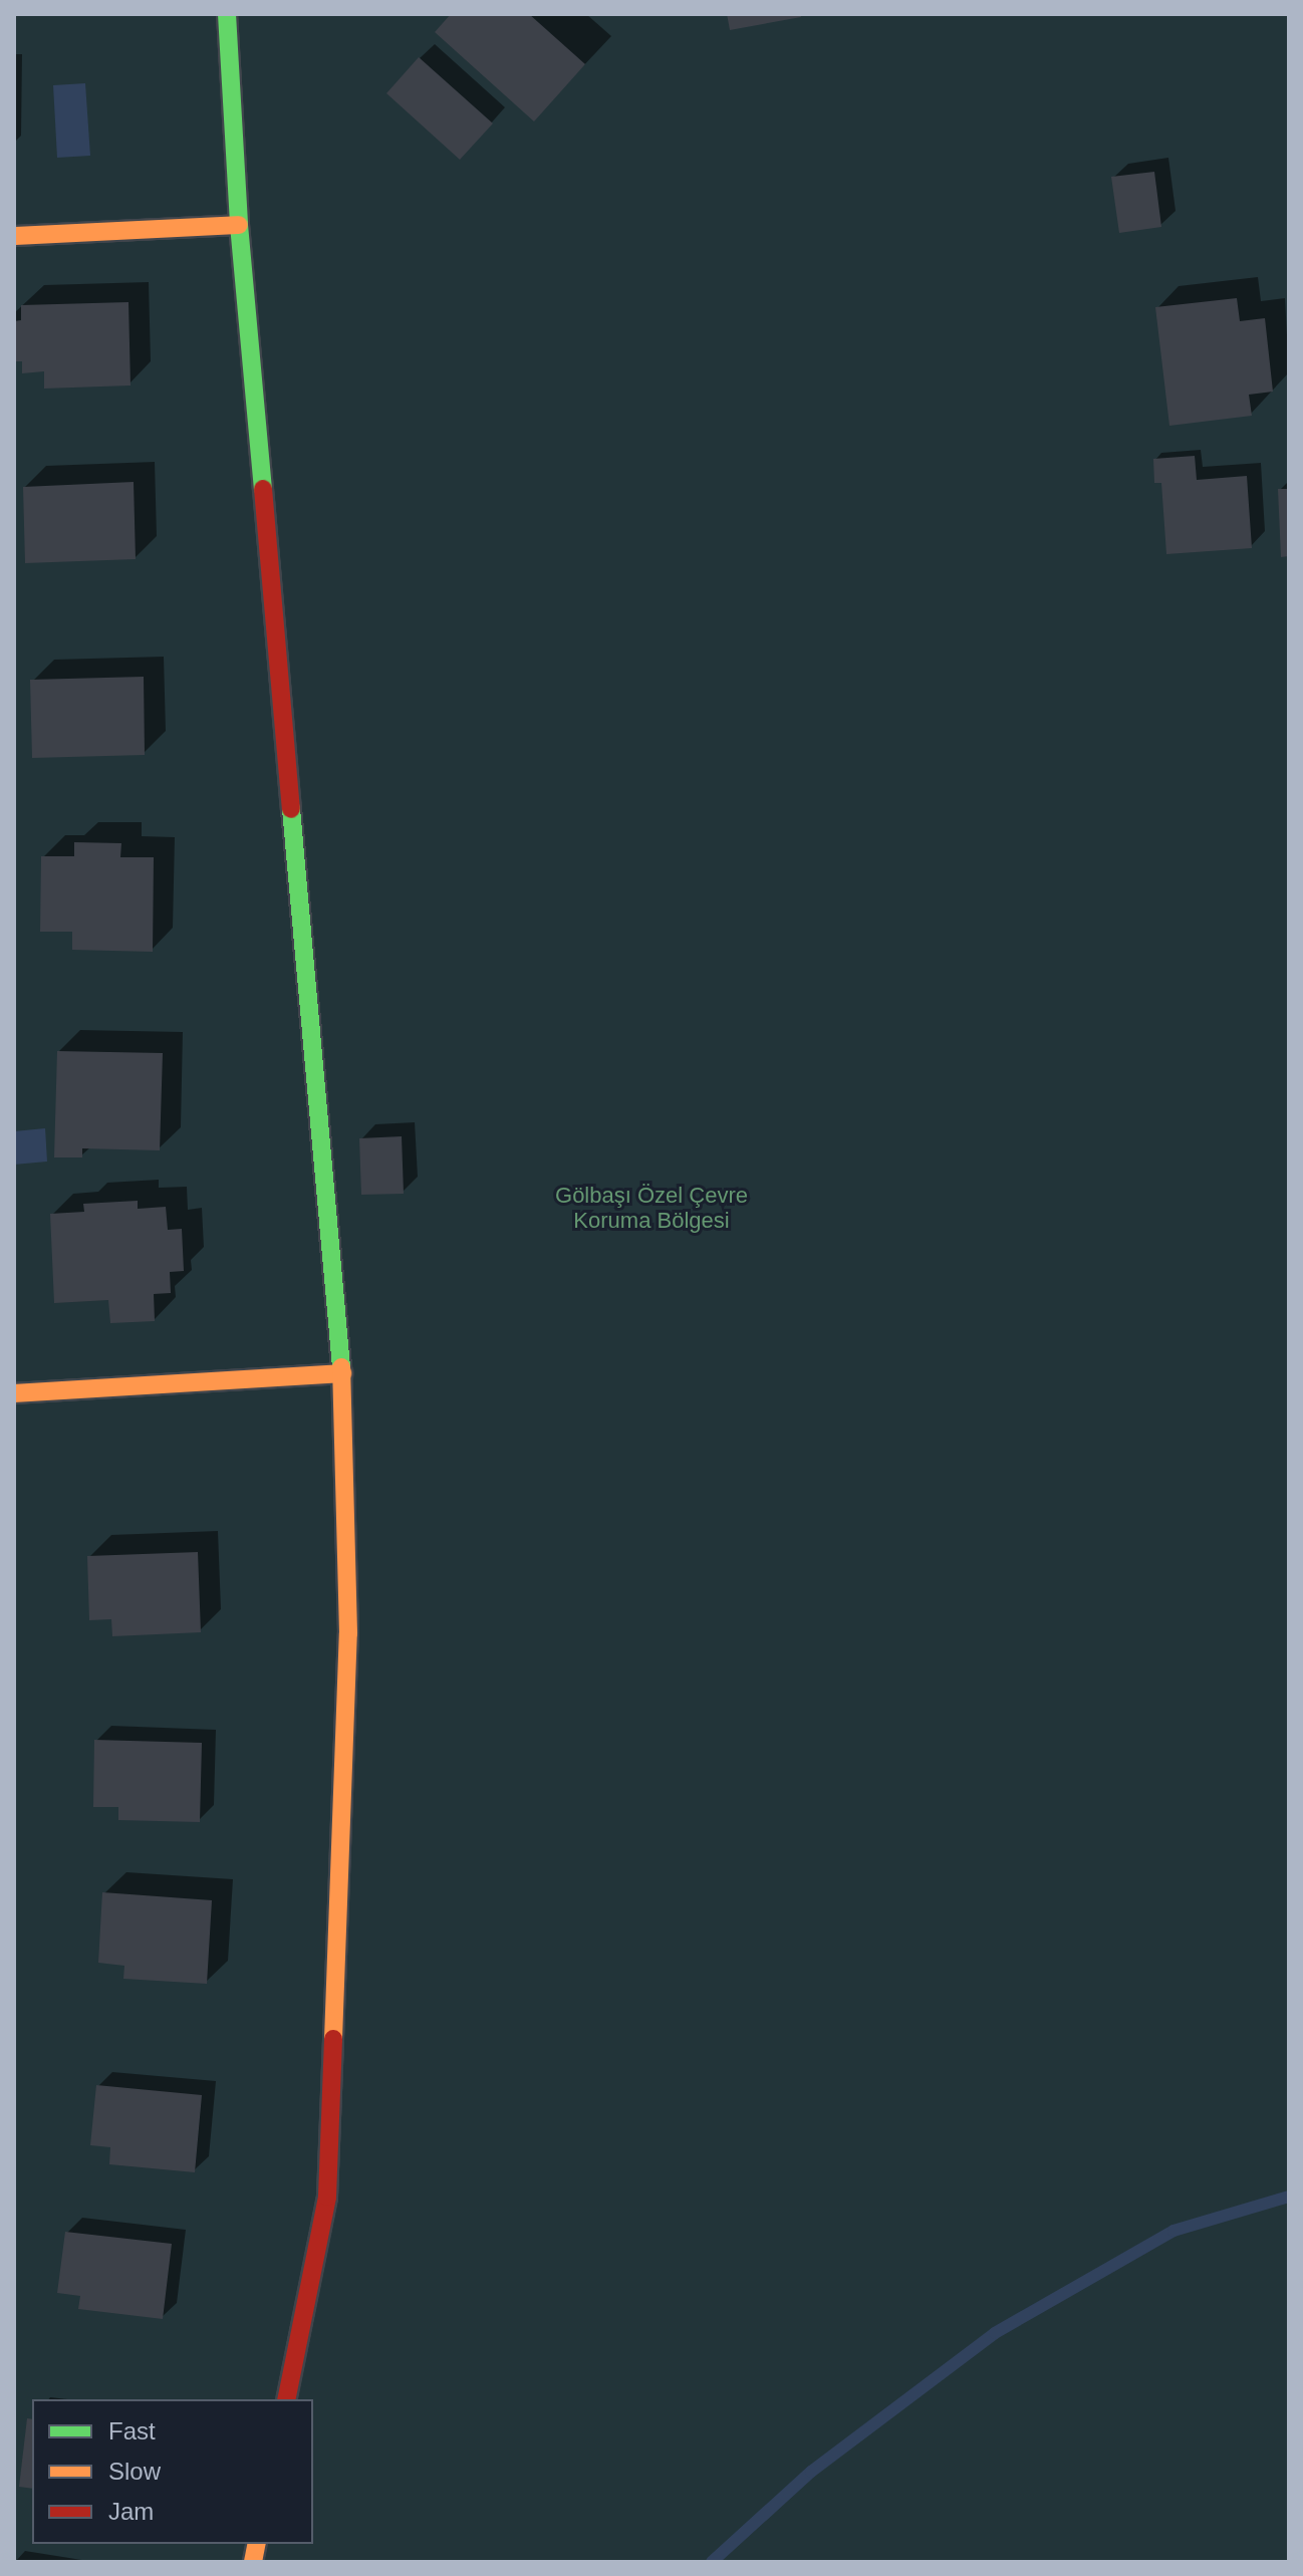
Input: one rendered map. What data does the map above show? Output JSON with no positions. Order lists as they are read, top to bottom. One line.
{"parks":["Gölbaşı Özel Çevre Koruma Bölgesi"],"legend":["Fast","Slow","Jam"]}
